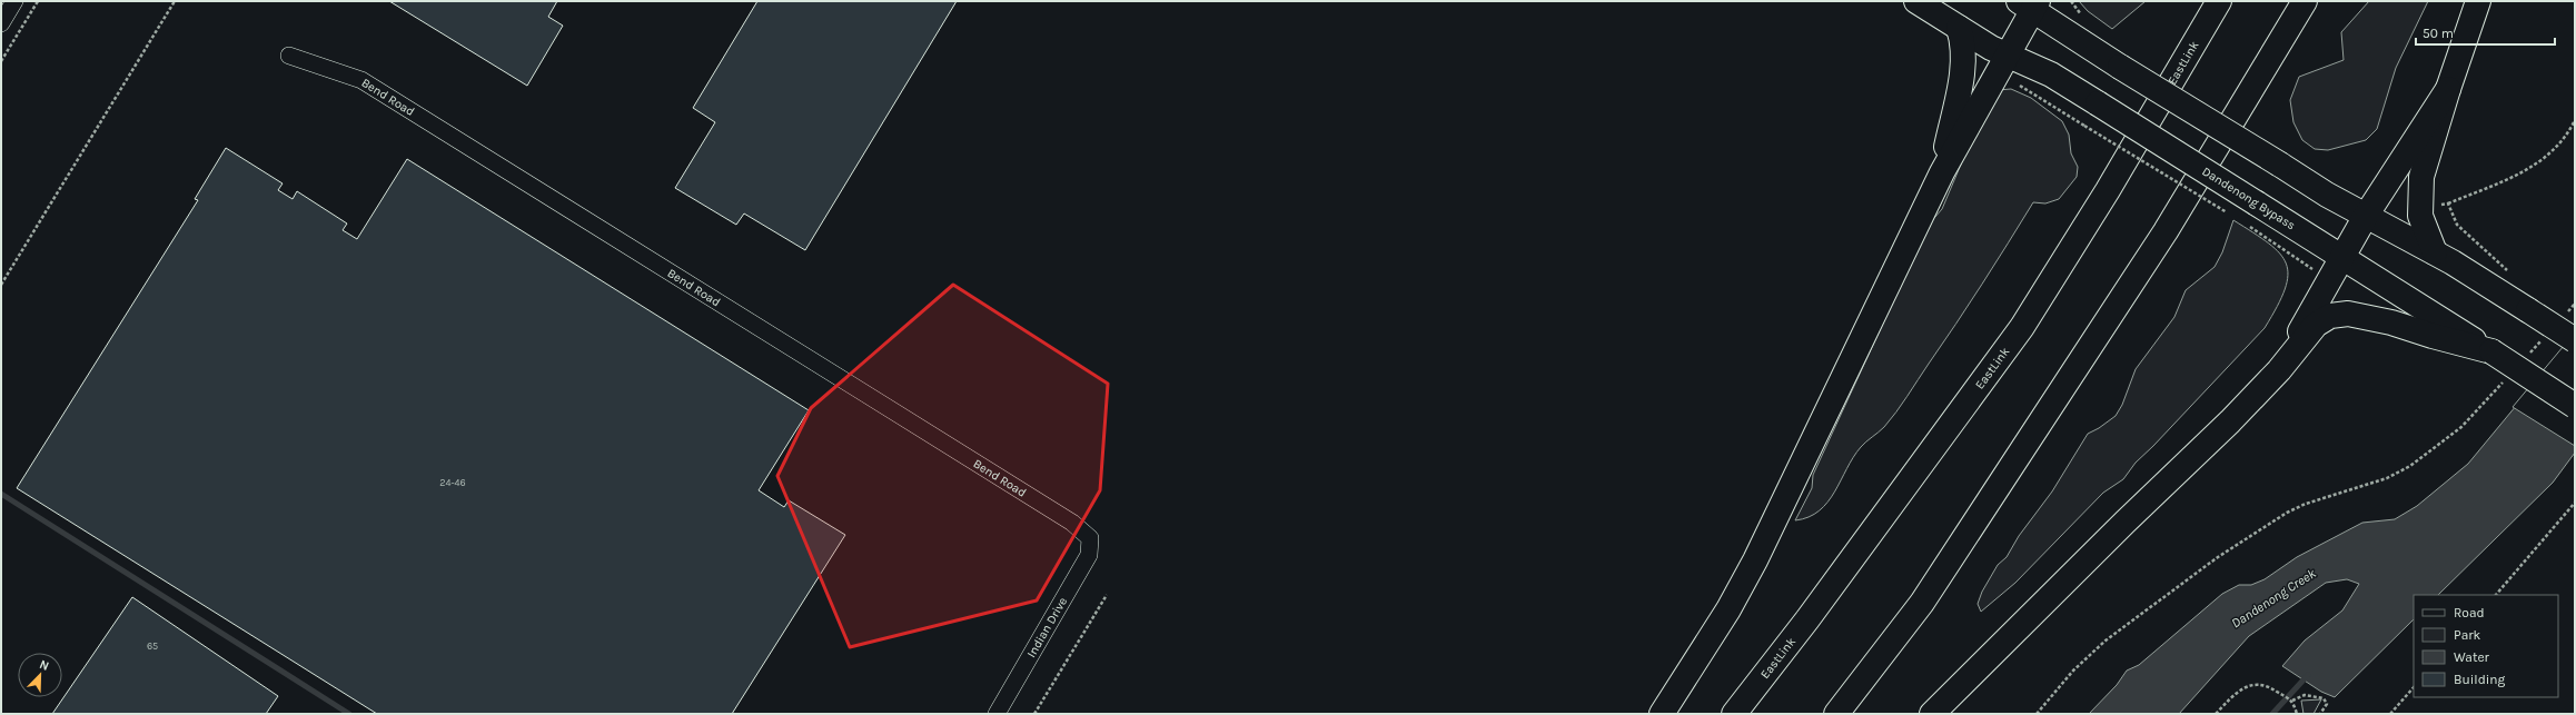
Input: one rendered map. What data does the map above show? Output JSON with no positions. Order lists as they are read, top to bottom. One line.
{"streets":{"highway":["EastLink","Dandenong Bypass"],"street":["Bend Road","Indian Drive"]},"crossings":[["Bend Road","Indian Drive"]],"water":["Dandenong Creek"],"house_numbers":["24-46","65"],"legend":["Road","Park","Water","Building"],"scale_bar":"50 m","north":"top right"}
